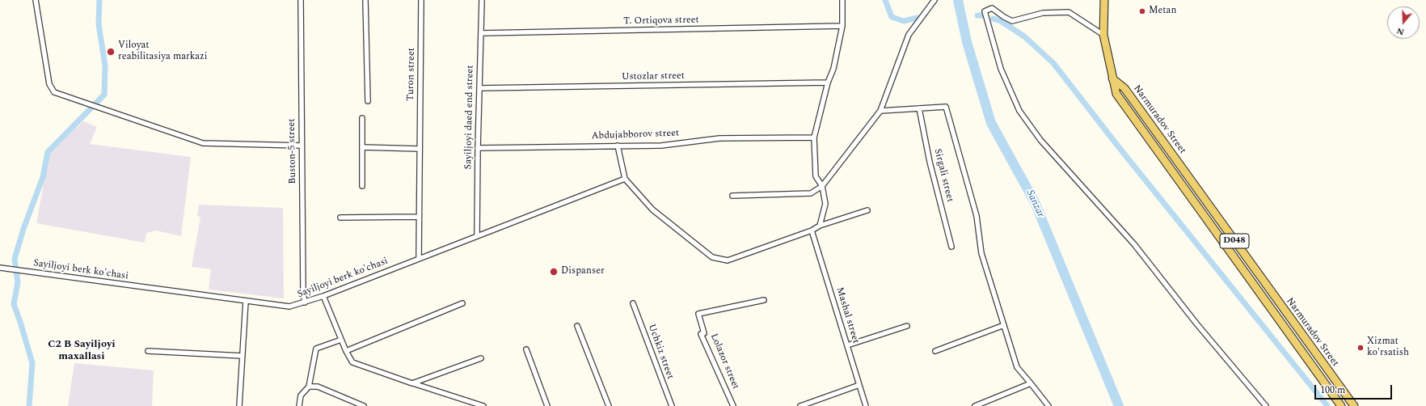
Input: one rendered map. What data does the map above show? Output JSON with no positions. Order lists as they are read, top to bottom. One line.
{"streets":{"main road":["Narmuradov Street","D048"],"street":["T. Ortiqova street","Turon street","Ustozlar street","Sayiljoyi daed end street","Abdujabborov street","Buston-5 street","Sirgali street","Sayiljoyi berk ko'chasi","Mashal street","Uchkiz street","Lolazor street"]},"crossings":[["T. Ortiqova street","Sayiljoyi daed end street"],["Turon street","Sayiljoyi berk ko'chasi"],["Ustozlar street","Sayiljoyi daed end street"],["Sayiljoyi daed end street","Abdujabborov street"],["Sayiljoyi daed end street","Sayiljoyi berk ko'chasi"],["Narmuradov Street","D048"],["Buston-5 street","Sayiljoyi berk ko'chasi"]],"districts":["C2 B Sayiljoyi maxallasi"],"water":["Sanzar"],"places":["Metan","Viloyat reabilitasiya markazi","Dispanser","Xizmat ko'rsatish"],"scale_bar":"100 m","north":"bottom"}
